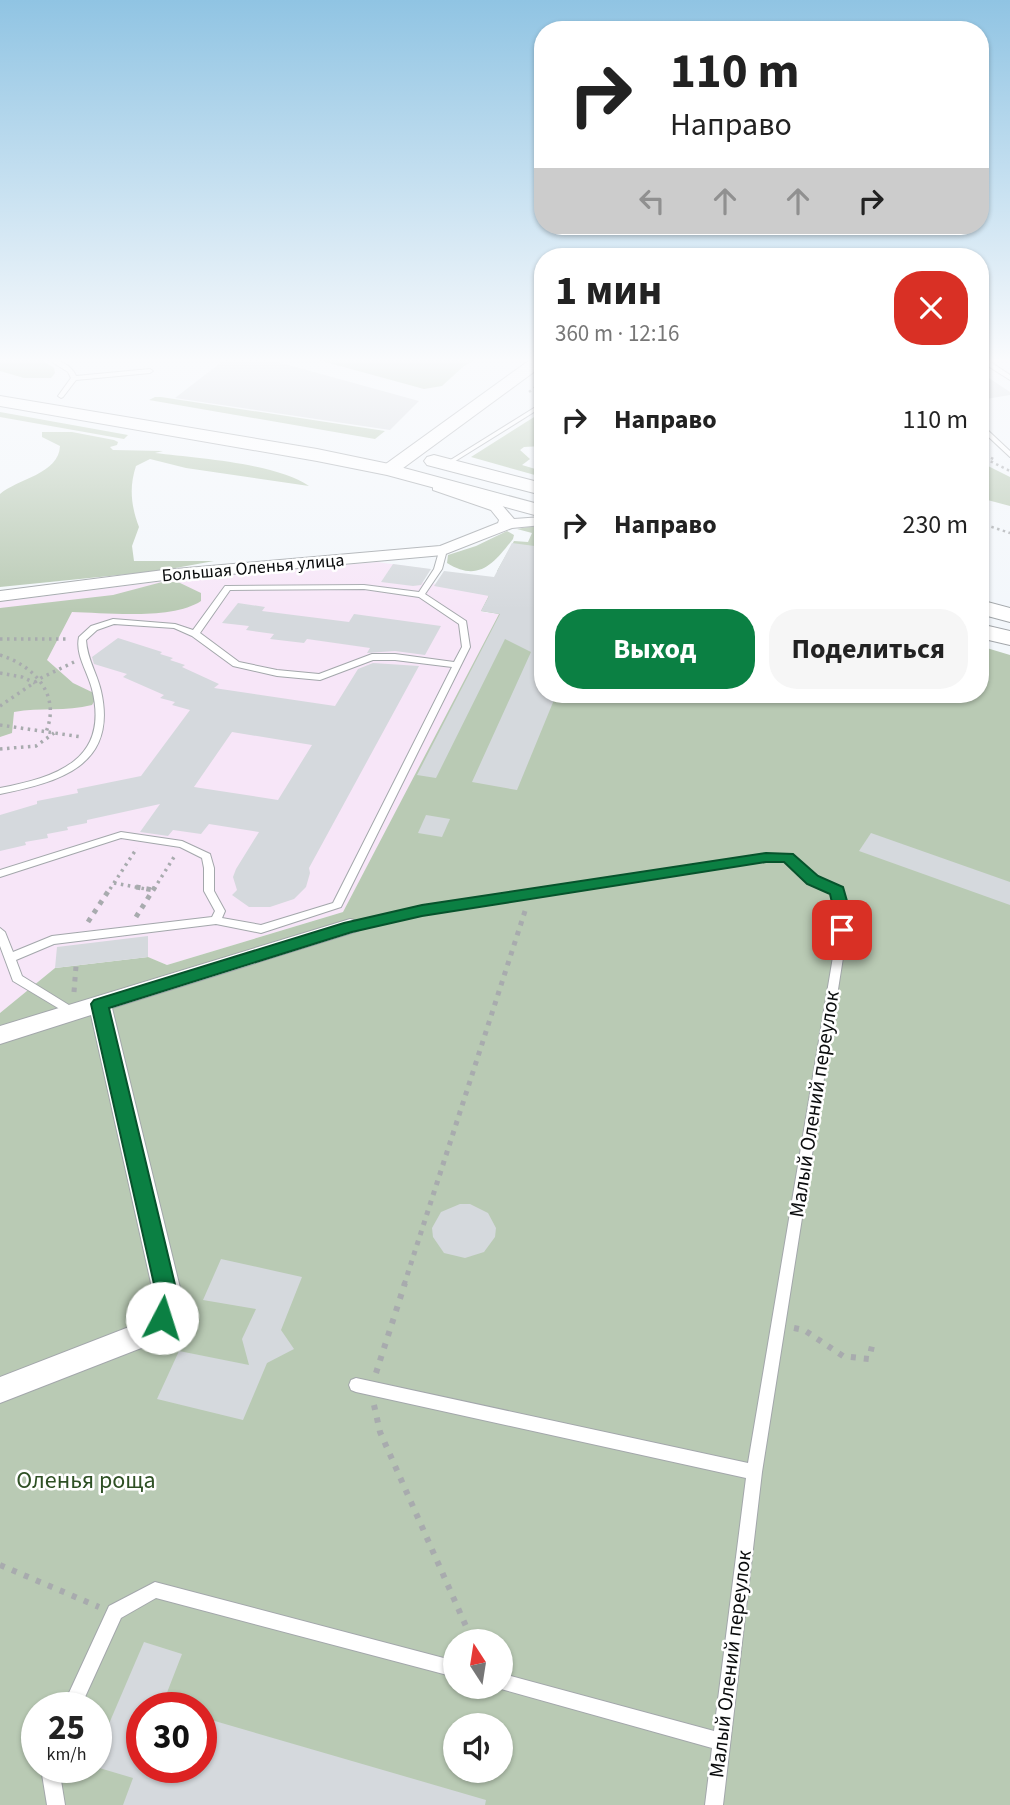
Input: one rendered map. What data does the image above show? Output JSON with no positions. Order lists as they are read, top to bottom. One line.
{"streets":{"street":["Большая Оленья улица","Малый Олений переулок"]},"parks":["Оленья роща"],"north":"top","page":{"turn":["110 m","Направо"],"heading":["1 мин","360 m · 12:16"],"list":[{"name":"Направо","value":"110 m"},{"name":"Направо","value":"230 m"}],"buttons":["Выход","Поделиться"],"speed":"25 km/h","limit":"30"}}
